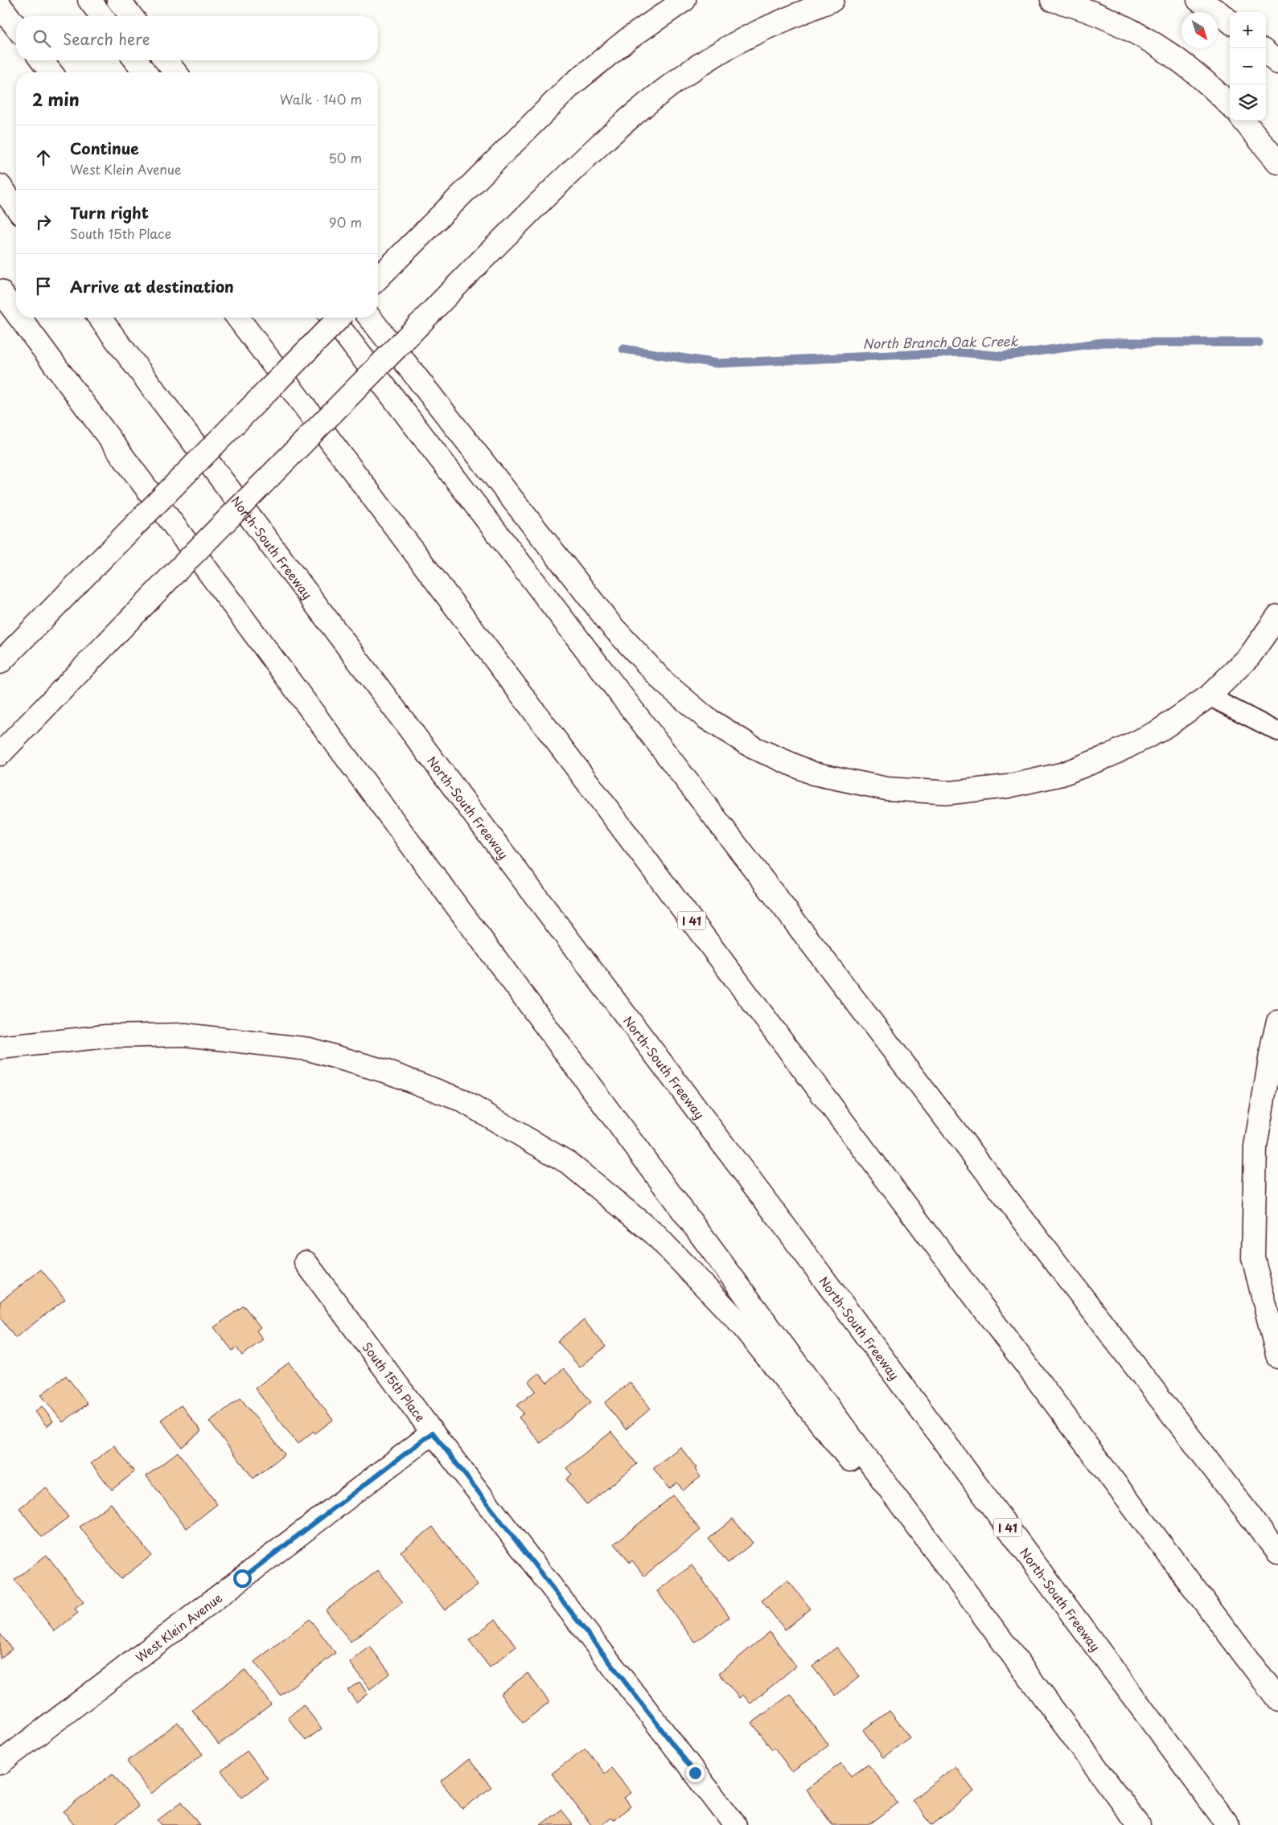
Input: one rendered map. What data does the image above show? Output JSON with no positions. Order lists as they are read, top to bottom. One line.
{"streets":{"main road":["North-South Freeway","I 41","South 15th Place","West Klein Avenue"]},"crossings":[["South 15th Place","West Klein Avenue"]],"water":["North Branch Oak Creek"],"north":"bottom right","page":{"map_buttons":["+","−"],"search":"Search here","heading":["2 min","Walk · 140 m"],"list":[["Continue","West Klein Avenue","50 m"],["Turn right","South 15th Place","90 m"],"Arrive at destination"]}}
